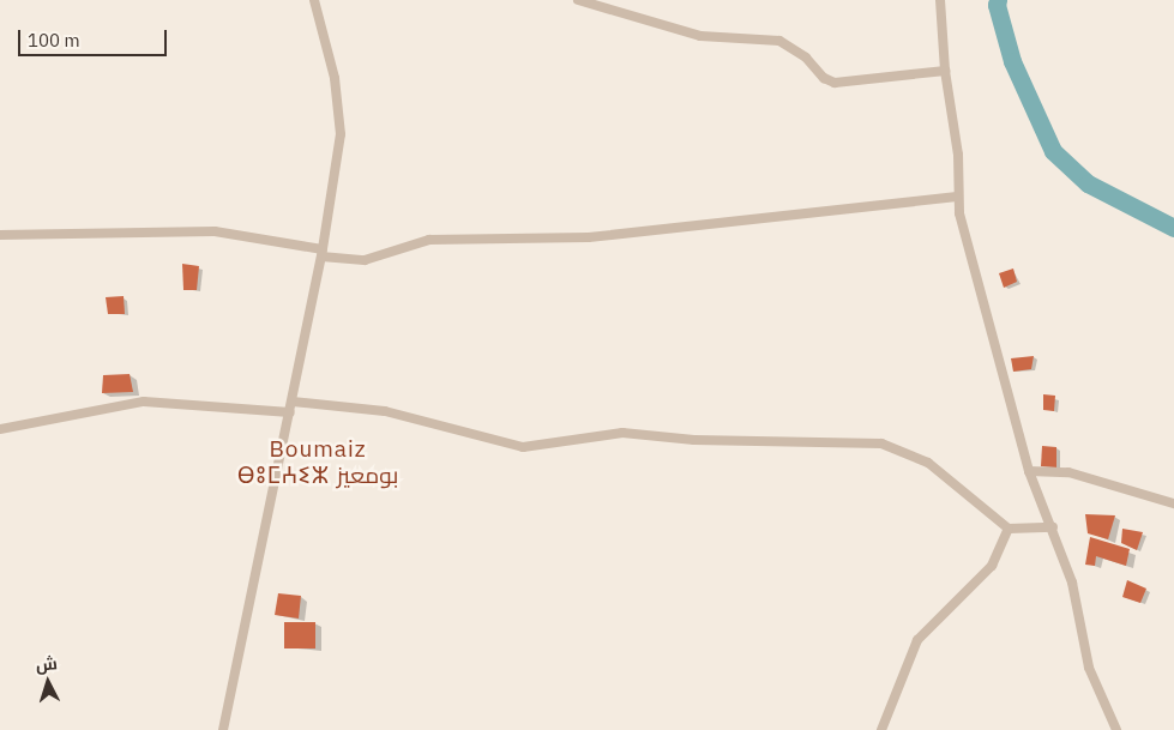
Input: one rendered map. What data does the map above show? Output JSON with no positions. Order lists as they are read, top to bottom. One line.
{"districts":["Boumaiz ⴱⵓⵎⵄⵉⵣ بومعيز"],"scale_bar":"100 m","north":"top"}
